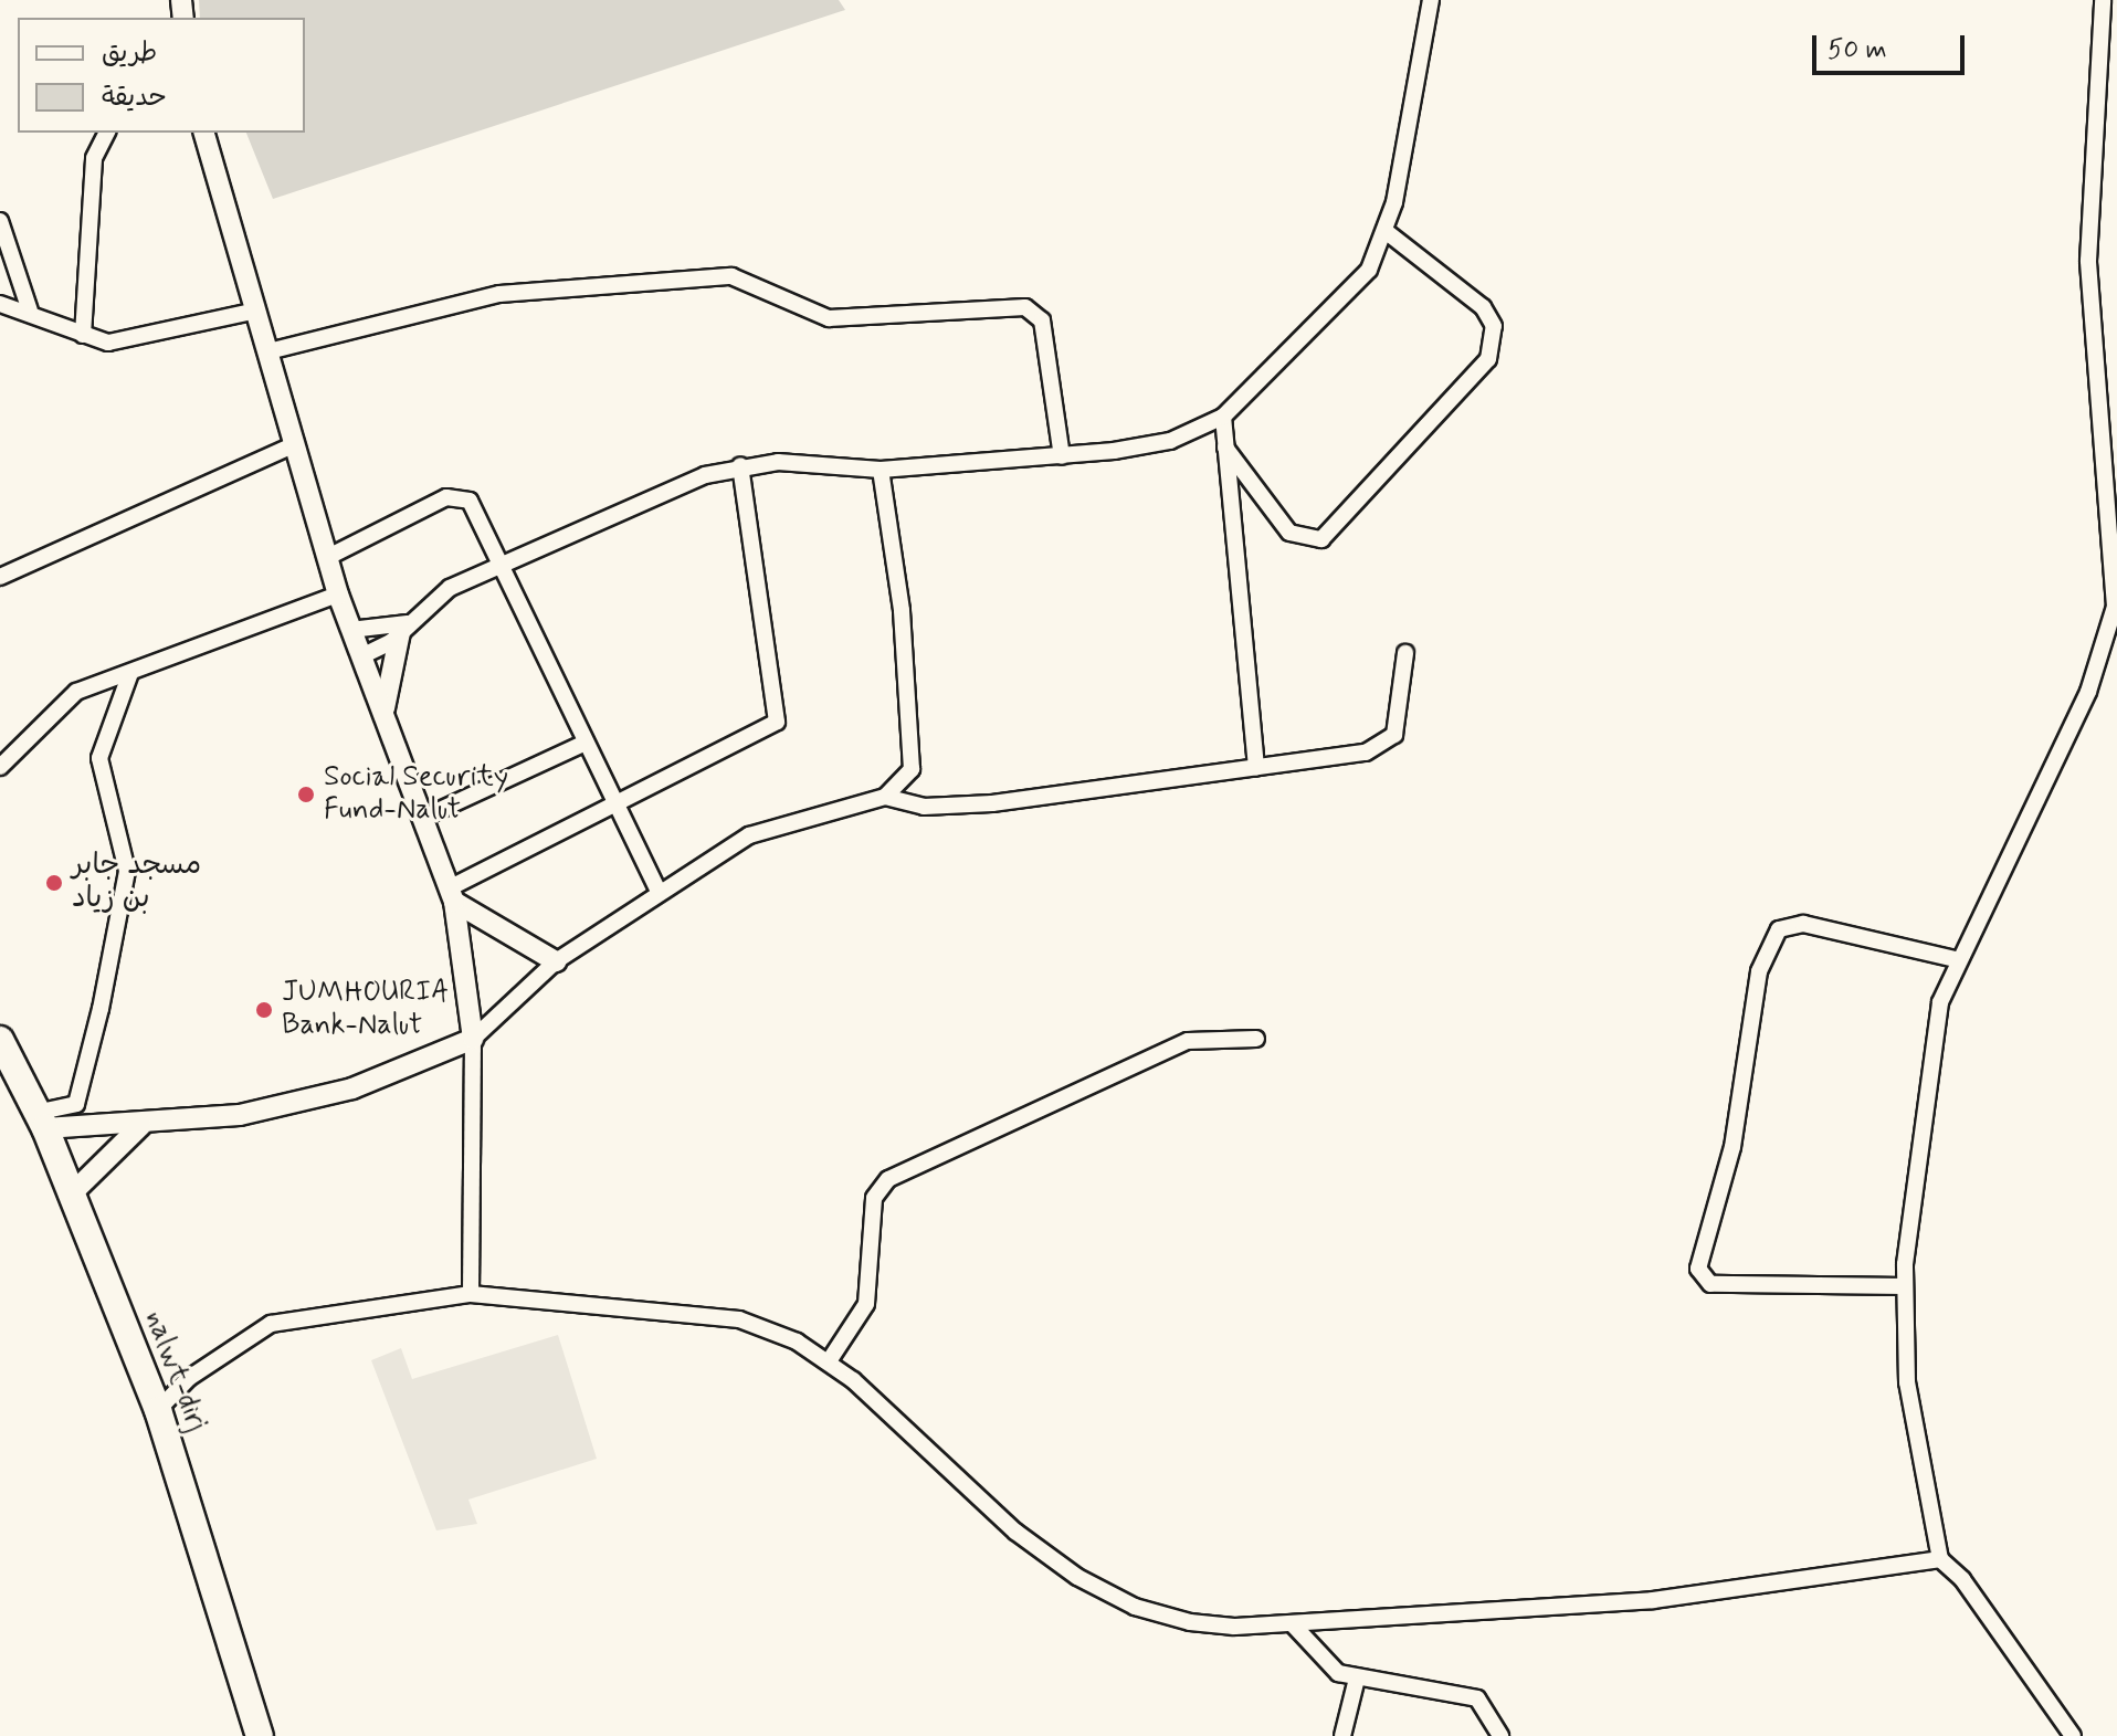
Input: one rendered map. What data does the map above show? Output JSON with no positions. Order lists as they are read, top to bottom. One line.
{"streets":{"main road":["nalwt-dirj"]},"places":["Social Security Fund-Nalut","مسجد جابر بن زياد","JUMHOURIA Bank-Nalut"],"legend":["طريق","حديقة"],"scale_bar":"50 m"}
